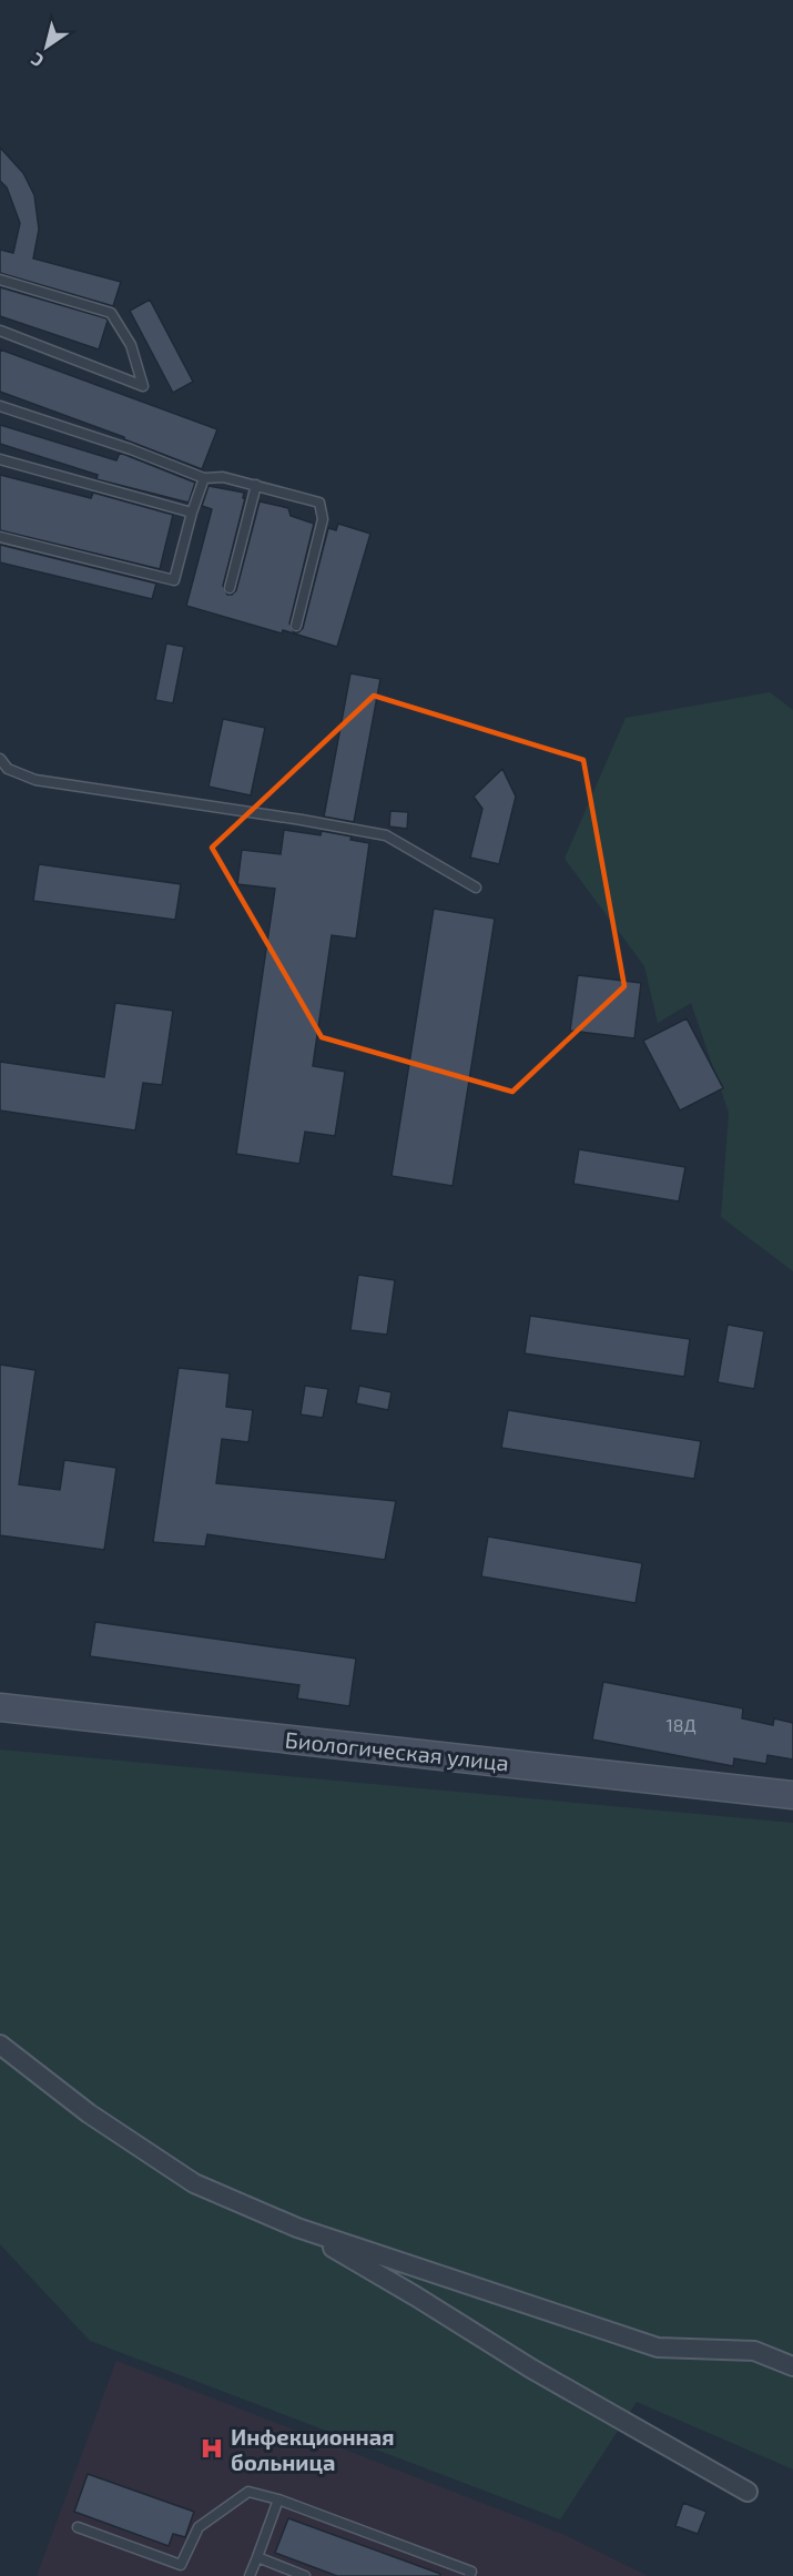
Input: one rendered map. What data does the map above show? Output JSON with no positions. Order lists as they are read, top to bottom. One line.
{"streets":{"street":["Биологическая улица"]},"places":{"hospital":["Инфекционная больница"]},"house_numbers":["18Д"],"north":"bottom left"}
